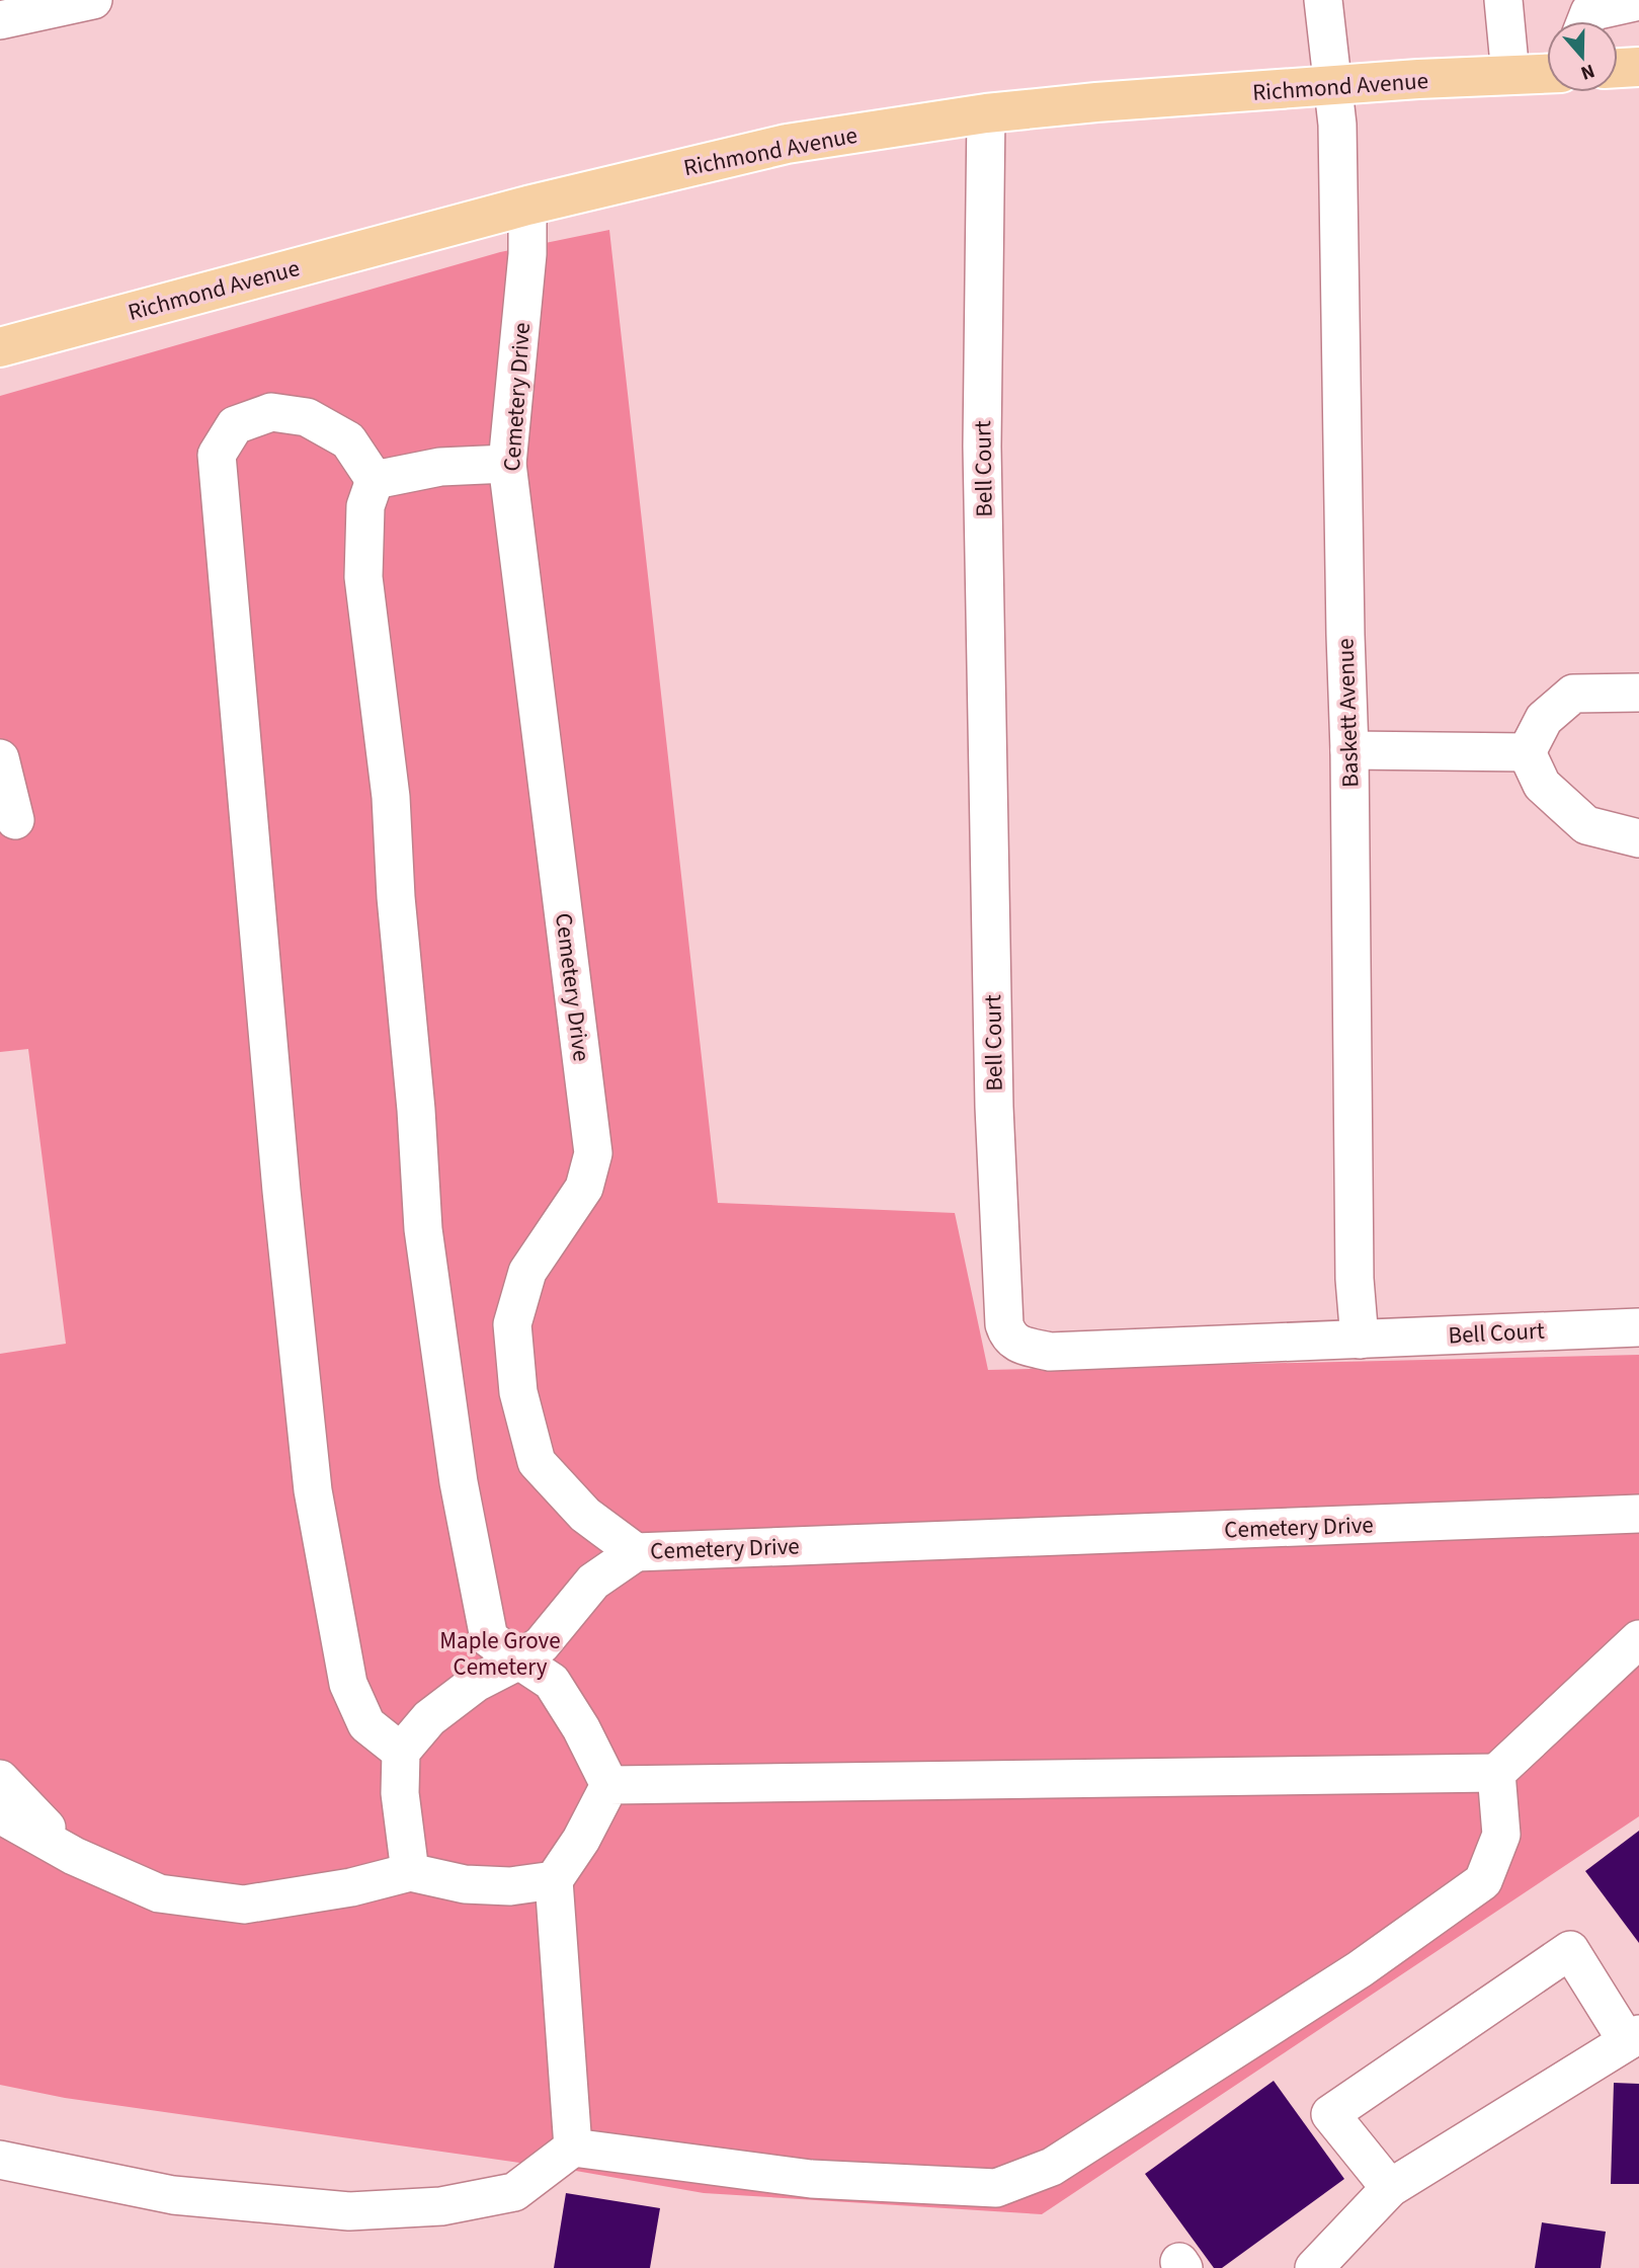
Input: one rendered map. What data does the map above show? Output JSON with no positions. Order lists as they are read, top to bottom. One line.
{"streets":{"main road":["Richmond Avenue"],"street":["Cemetery Drive","Bell Court","Baskett Avenue"]},"crossings":[["Richmond Avenue","Cemetery Drive"],["Richmond Avenue","Bell Court"],["Richmond Avenue","Baskett Avenue"],["Bell Court","Baskett Avenue"]],"parks":["Maple Grove Cemetery"],"north":"bottom"}
